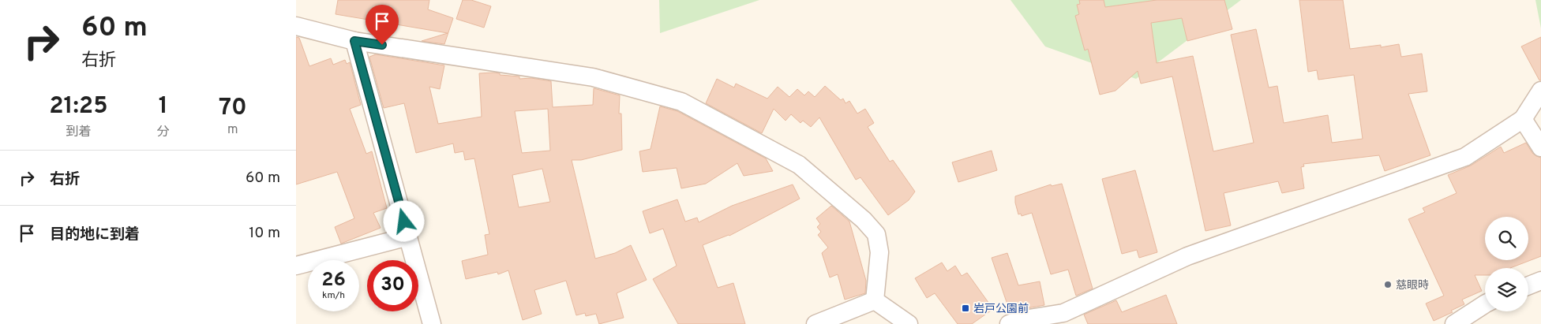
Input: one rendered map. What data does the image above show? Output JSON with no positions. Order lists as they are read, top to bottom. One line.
{"places":{"other":["慈眼時"],"transit":["岩戸公園前"]},"page":{"turn":["60 m","右折"],"eta":["21:25","到着","1","分","70","m"],"list":[{"name":"右折","value":"60 m"},{"name":"目的地に到着","value":"10 m"}],"speed":"26 km/h","limit":"30"}}
